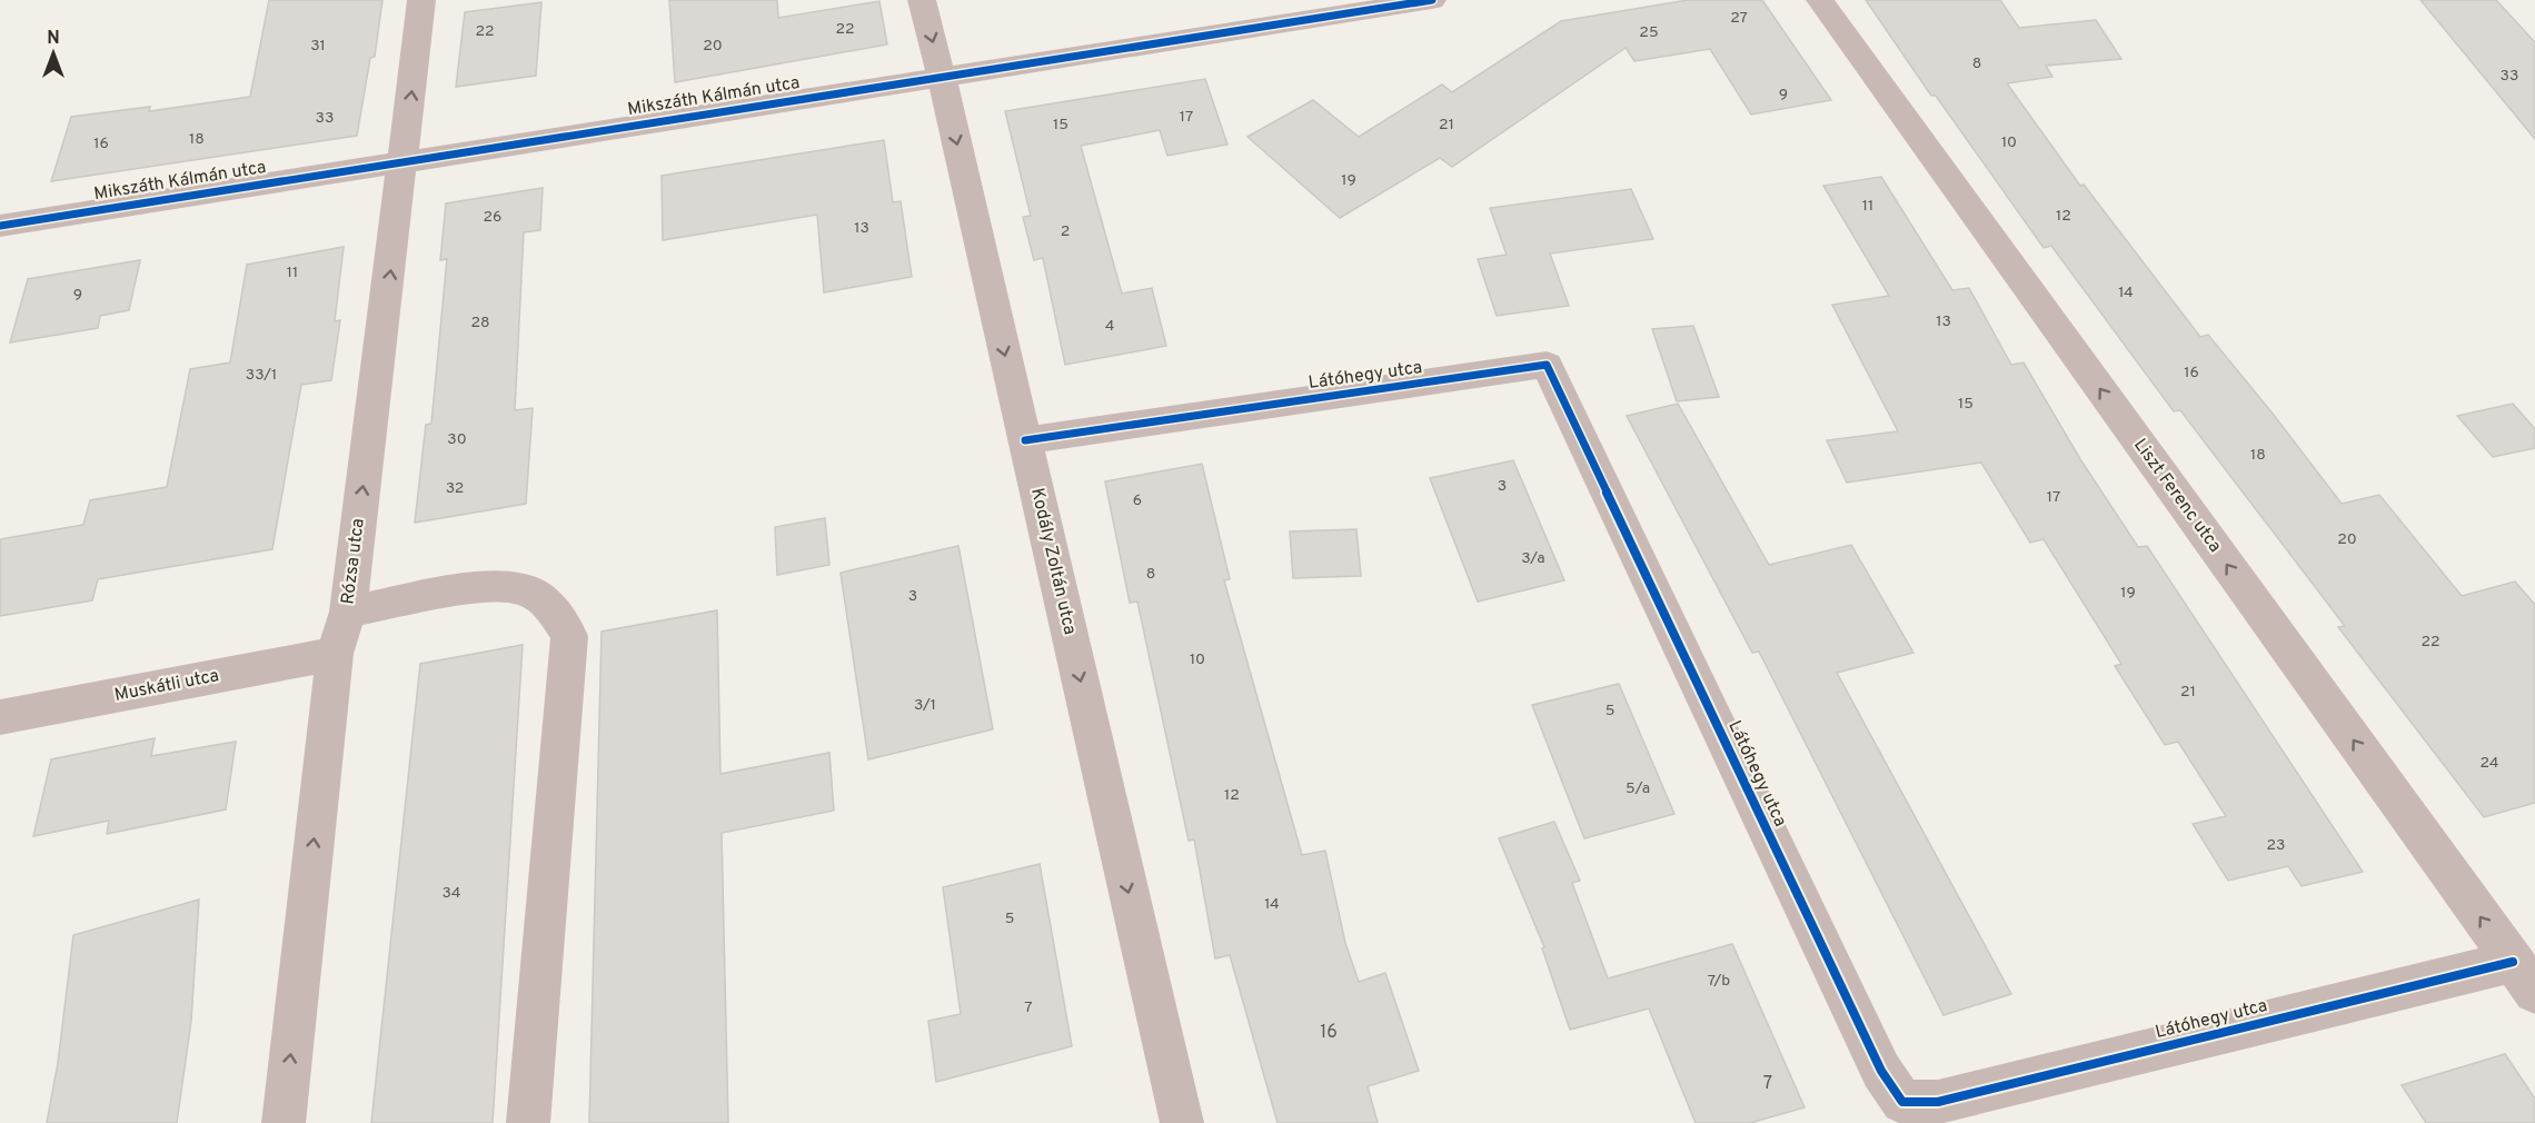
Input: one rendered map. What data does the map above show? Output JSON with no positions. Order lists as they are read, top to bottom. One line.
{"streets":{"street":["Mikszáth Kálmán utca","Látóhegy utca","Liszt Ferenc utca","Rózsa utca","Kodály Zoltán utca","Muskátli utca"]},"crossings":[["Mikszáth Kálmán utca","Rózsa utca"],["Mikszáth Kálmán utca","Kodály Zoltán utca"],["Látóhegy utca","Liszt Ferenc utca"],["Látóhegy utca","Kodály Zoltán utca"],["Rózsa utca","Muskátli utca"]],"one_way":["Liszt Ferenc utca","Rózsa utca","Kodály Zoltán utca"],"house_numbers":["27","22","22","25","31","20","8","33","9","17","33","15","21","18","10","16","19","11","12","26","13","2","11","14","9","13","28","4","16","33/1","15","30","18","3","32","17","6","20","3/a","8","19","3","22","10","21","3/1","5","24","5/a","12","23","34","14","5","7/b","7","16","7"],"north":"top"}
